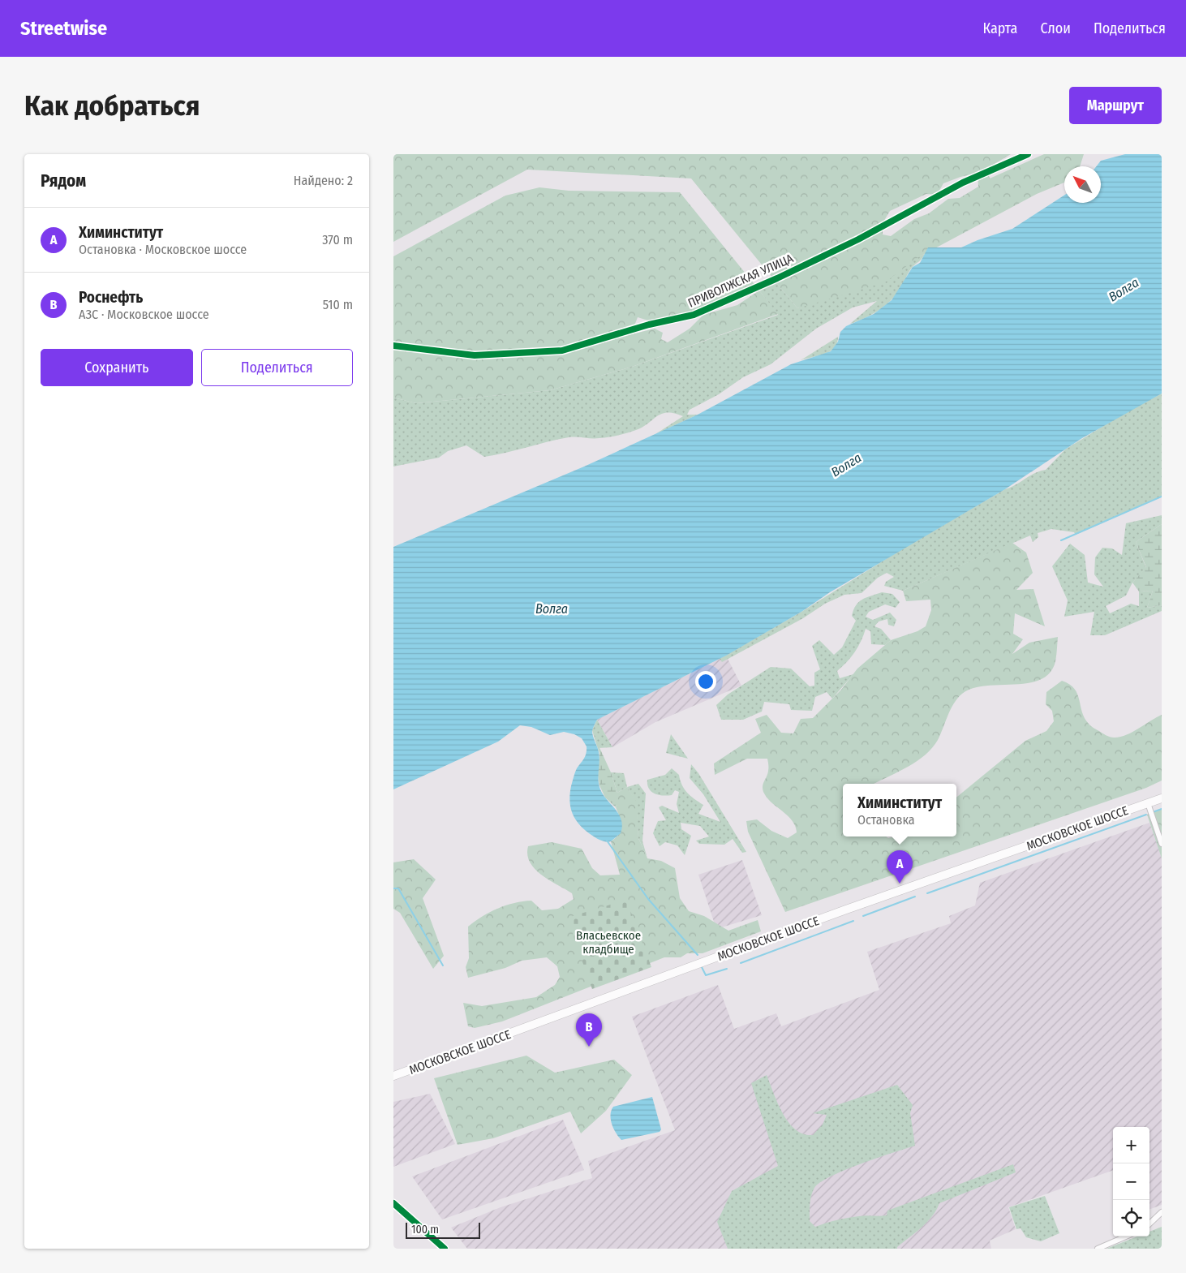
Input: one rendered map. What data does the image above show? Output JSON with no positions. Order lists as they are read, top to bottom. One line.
{"streets":{"main road":["МОСКОВСКОЕ ШОССЕ"],"street":["ПРИВОЛЖСКАЯ УЛИЦА"]},"water":["Волга"],"parks":["Власьевское кладбище"],"scale_bar":"100 m","north":"top left","page":{"header":"Streetwise","nav":["Карта","Слои","Поделиться"],"buttons":["Маршрут",["Сохранить","Поделиться"]],"title":"Как добраться","heading":["Рядом","Найдено: 2"],"list":[{"mark":"A","name":"Химинститут","note":"Остановка · Московское шоссе","value":"370 m"},{"mark":"B","name":"Роснефть","note":"АЗС · Московское шоссе","value":"510 m"}],"popup":["Химинститут","Остановка"],"pins":["A","B"],"map_buttons":["+","−"],"scale":"100 m"}}
